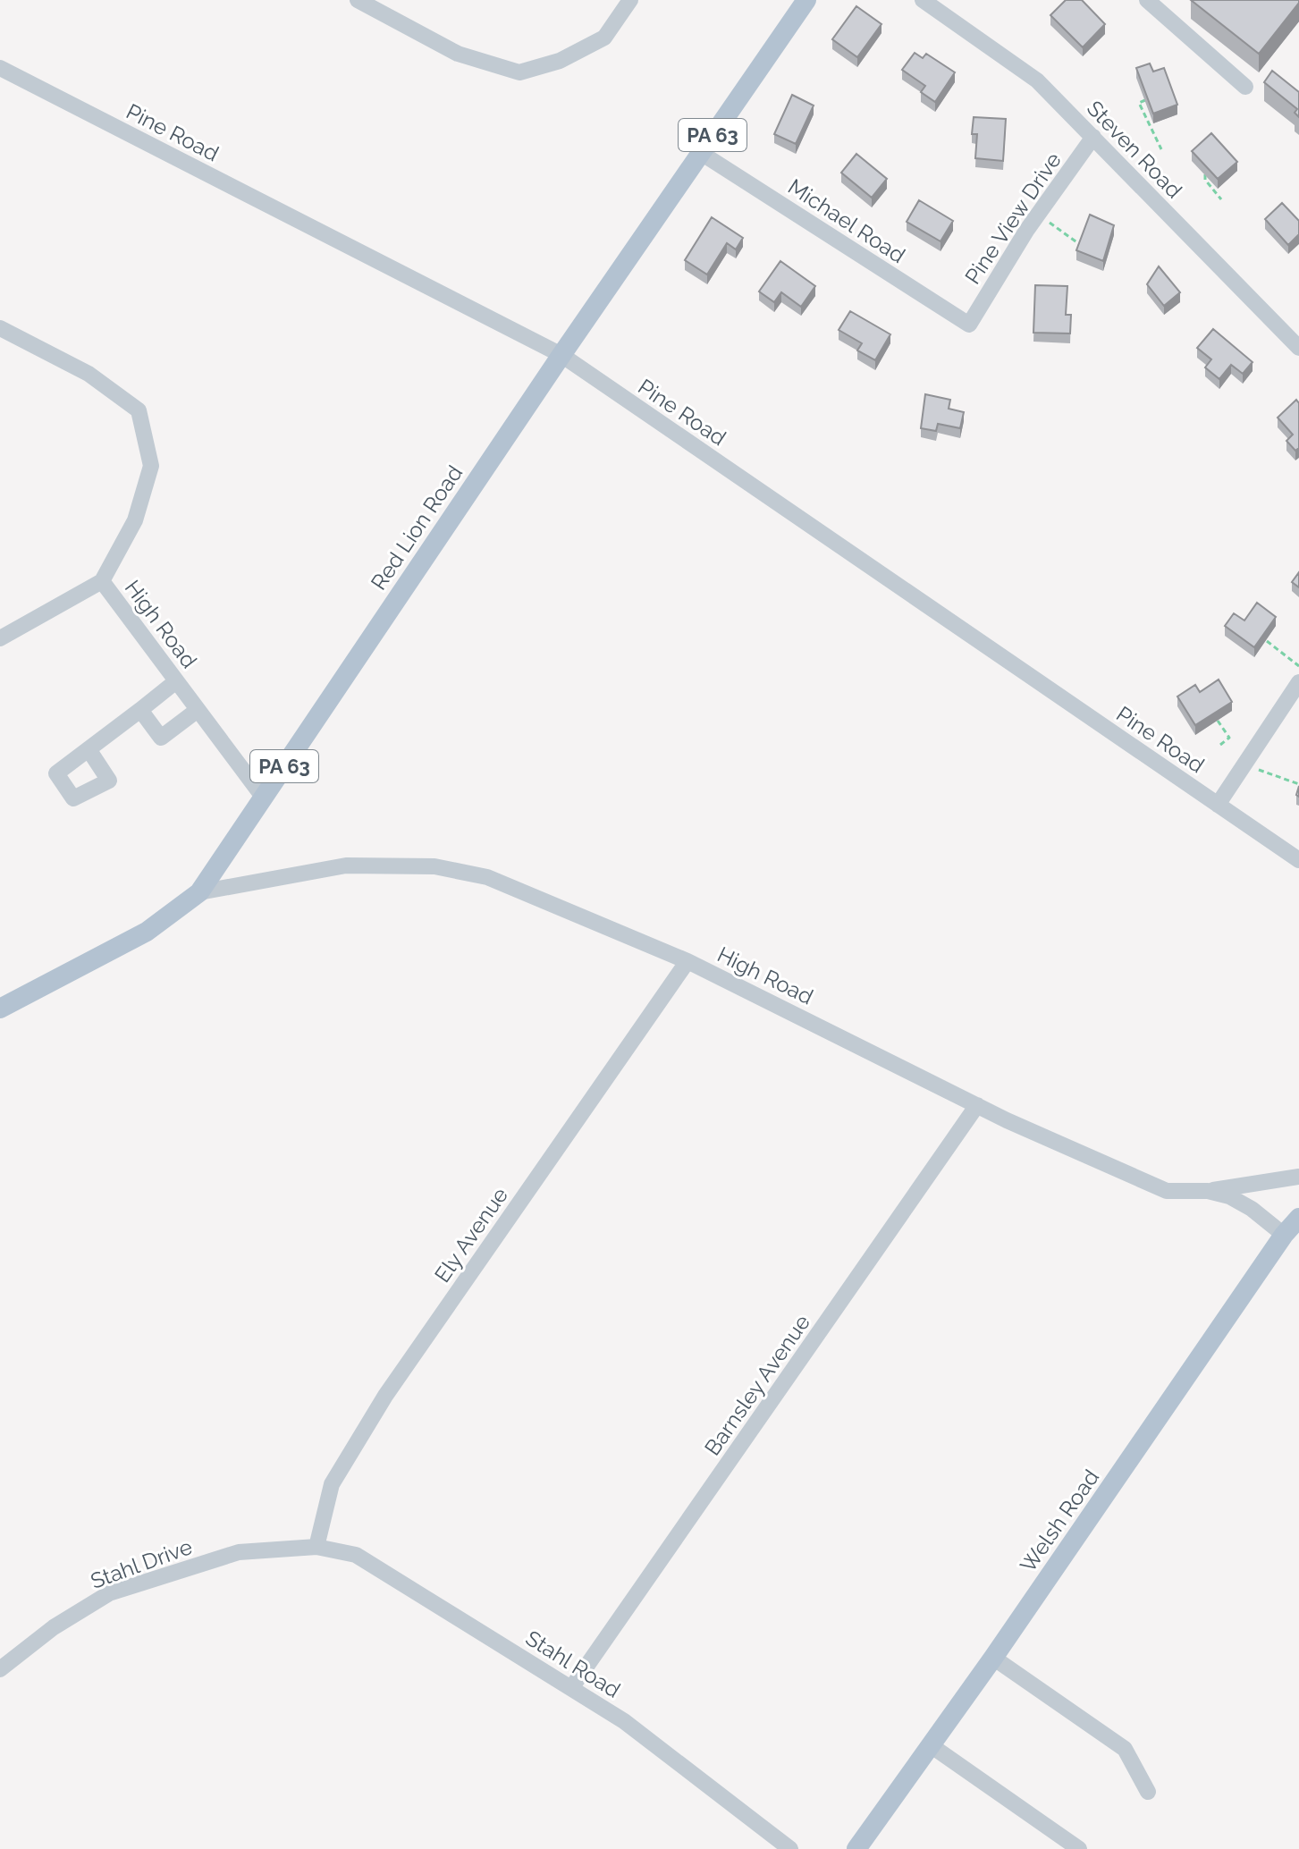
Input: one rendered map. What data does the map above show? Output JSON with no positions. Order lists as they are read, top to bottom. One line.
{"streets":{"main road":["PA 63","Red Lion Road","Welsh Road"],"street":["Pine Road","Steven Road","Pine View Drive","Michael Road","High Road","Ely Avenue","Barnsley Avenue","Stahl Drive","Stahl Road"]},"crossings":[["Pine Road","Red Lion Road"],["Steven Road","Pine View Drive"],["Pine View Drive","Michael Road"],["Michael Road","Red Lion Road"],["Red Lion Road","High Road"],["High Road","Ely Avenue"],["High Road","Barnsley Avenue"],["High Road","Welsh Road"],["Ely Avenue","Stahl Drive"],["Ely Avenue","Stahl Road"],["Barnsley Avenue","Stahl Road"],["Stahl Drive","Stahl Road"]]}
